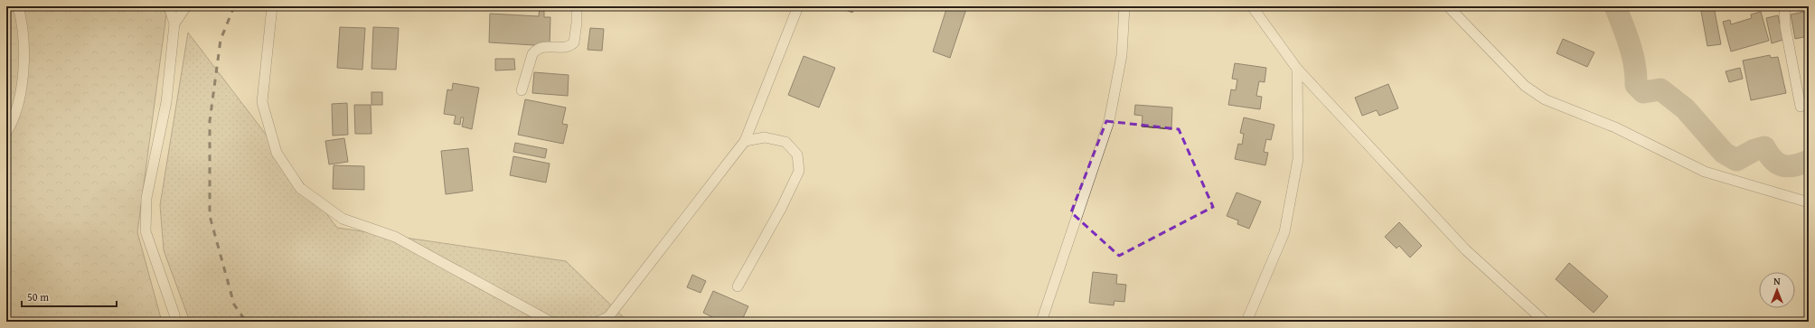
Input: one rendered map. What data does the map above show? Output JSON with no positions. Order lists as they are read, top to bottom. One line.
{"scale_bar":"50 m","north":"top"}
